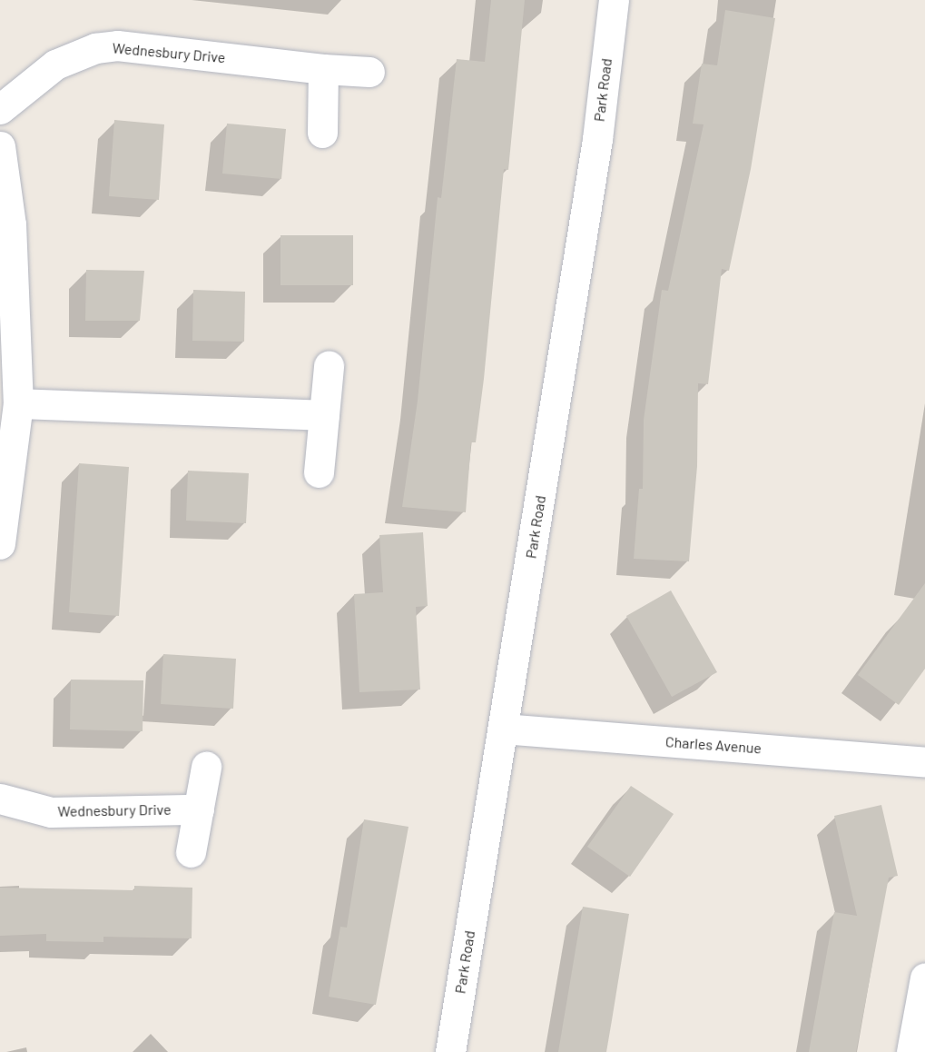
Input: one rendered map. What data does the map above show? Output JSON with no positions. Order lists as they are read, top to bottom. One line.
{"streets":{"street":["Wednesbury Drive","Park Road","Charles Avenue"]},"crossings":[["Park Road","Charles Avenue"]]}
